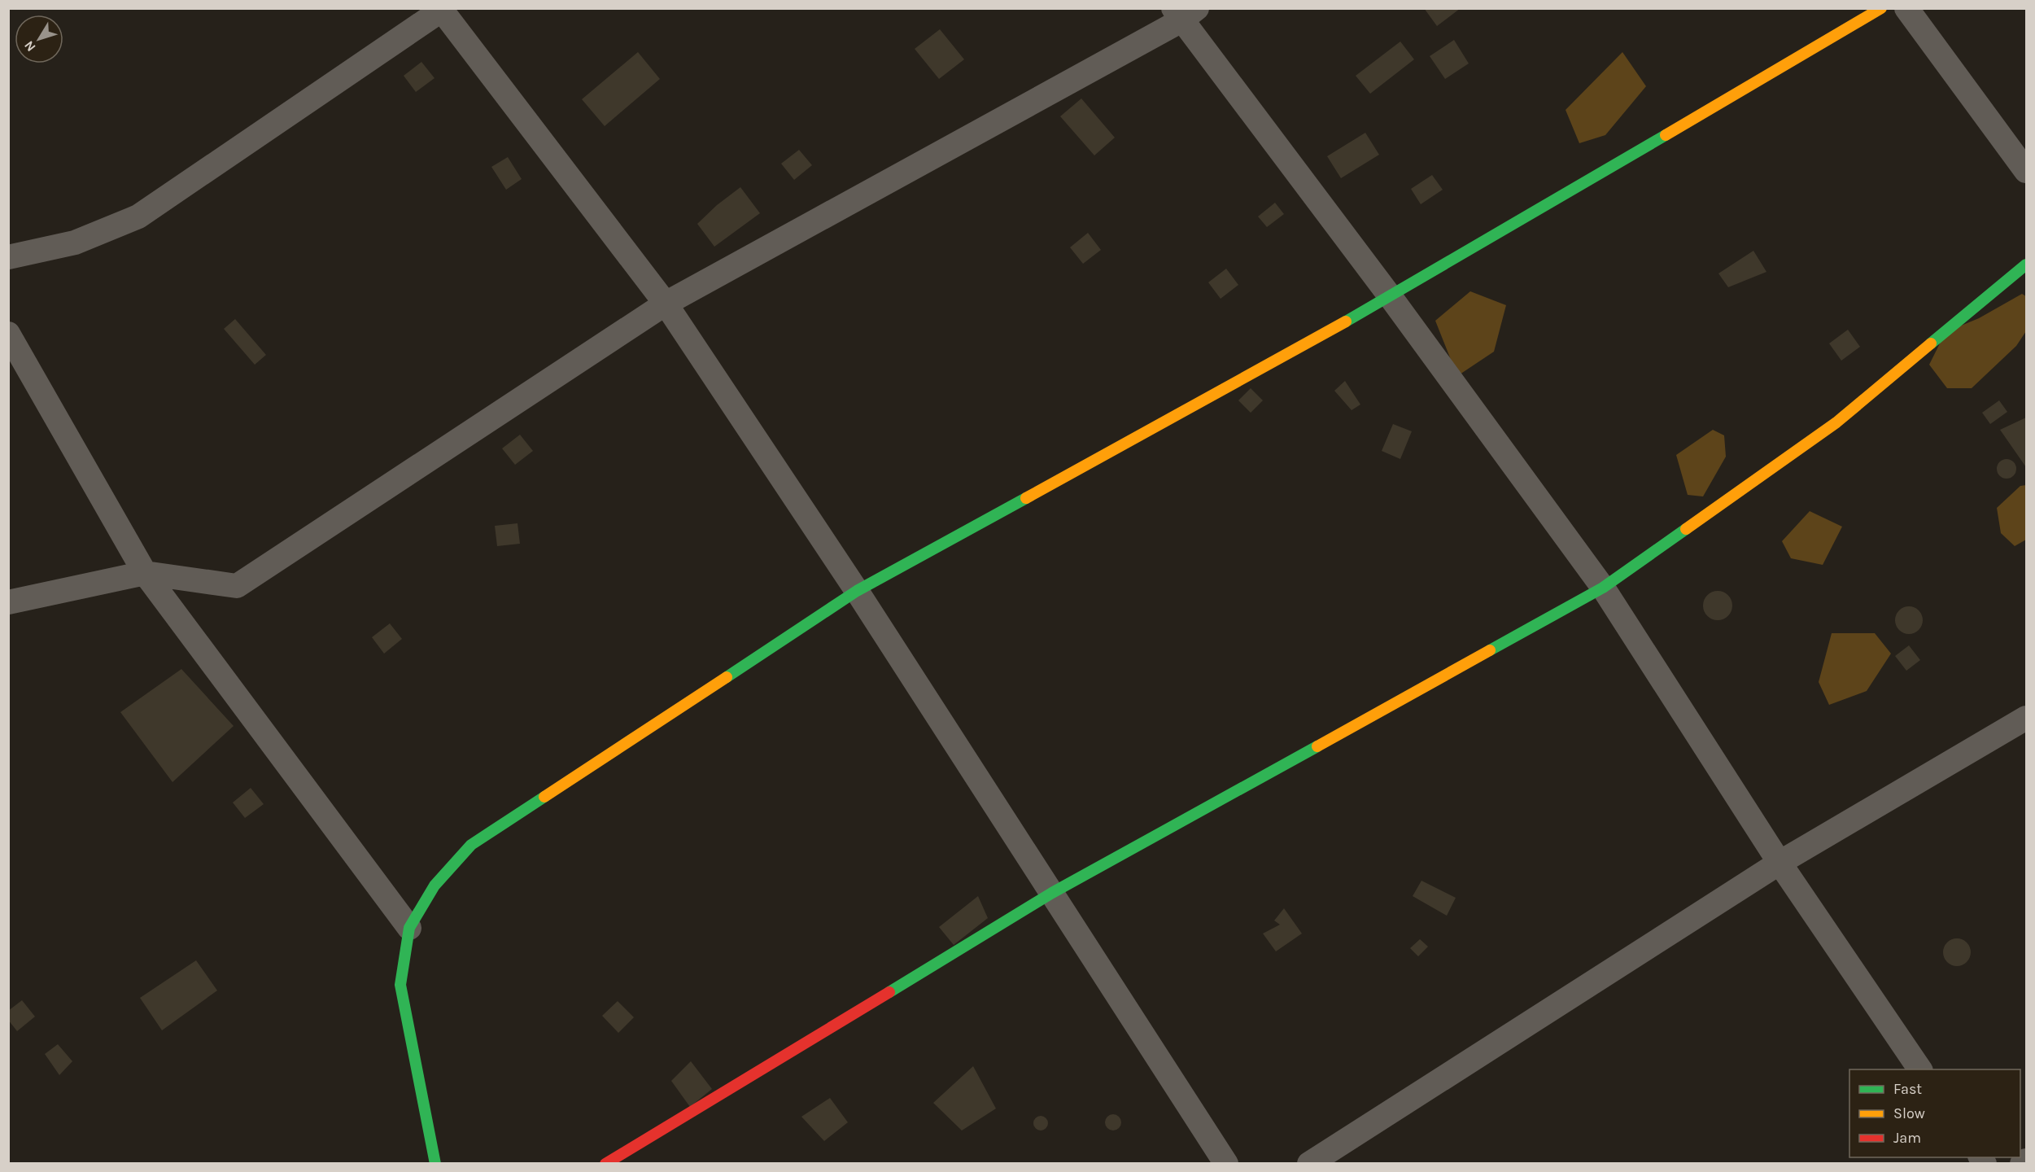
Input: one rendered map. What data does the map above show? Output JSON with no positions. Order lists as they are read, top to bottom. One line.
{"legend":["Fast","Slow","Jam"],"north":"bottom left"}
